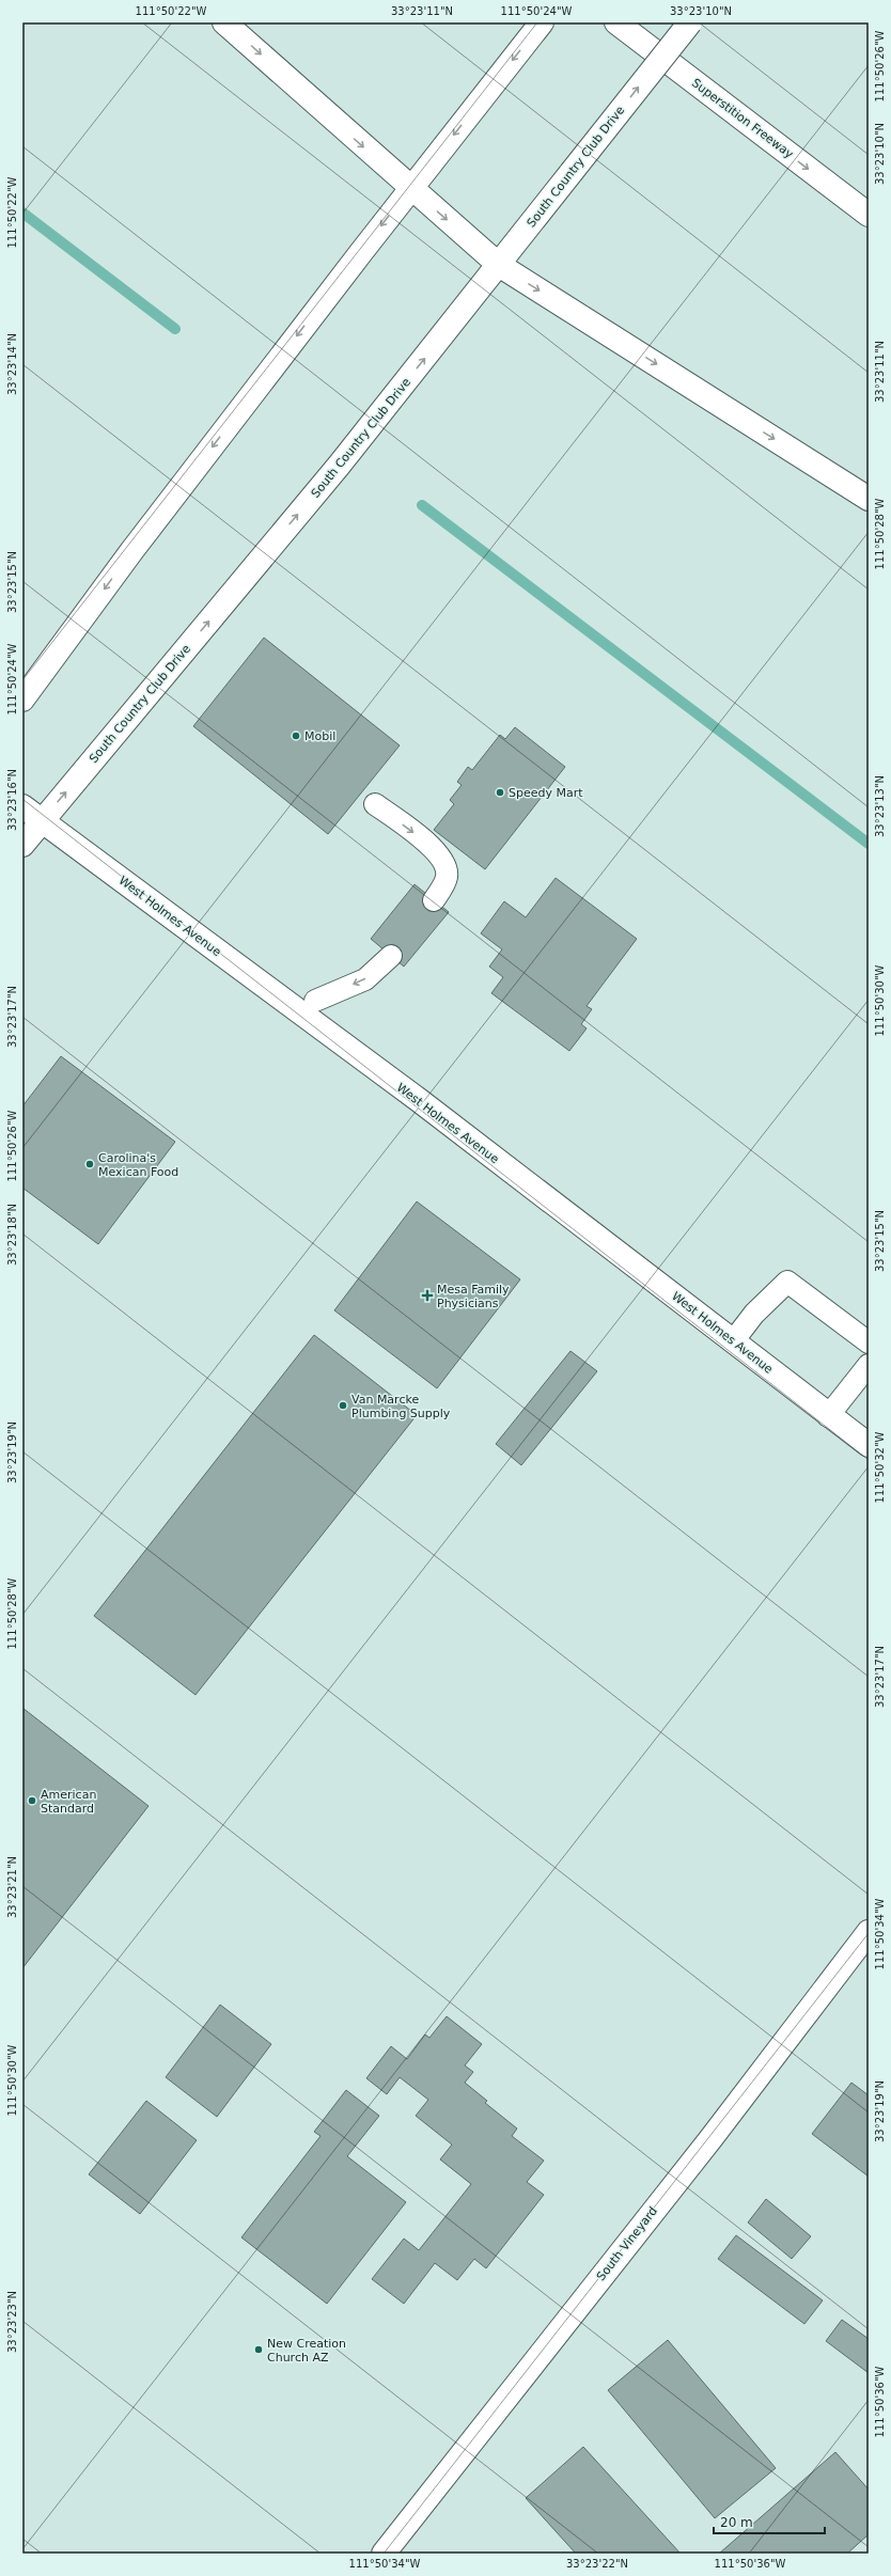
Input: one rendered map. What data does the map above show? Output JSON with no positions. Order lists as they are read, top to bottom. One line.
{"streets":{"main road":["Superstition Freeway","South Country Club Drive","West Holmes Avenue","South Vineyard"]},"crossings":[["South Country Club Drive","West Holmes Avenue"]],"one_way":["Superstition Freeway"],"places":{"other":["Mobil","Speedy Mart","Carolina's Mexican Food","Van Marcke Plumbing Supply","American Standard","New Creation Church AZ"],"health":["Mesa Family Physicians"]},"scale_bar":"20 m","coordinates":["111°50'22\"W","33°23'11\"N","111°50'24\"W","33°23'10\"N","111°50'26\"W","33°23'14\"N","111°50'28\"W","33°23'15\"N","33°23'16\"N","33°23'13\"N","111°50'30\"W","33°23'17\"N","33°23'18\"N","33°23'19\"N","111°50'32\"W","33°23'21\"N","111°50'34\"W","33°23'23\"N","111°50'36\"W","33°23'22\"N"]}
